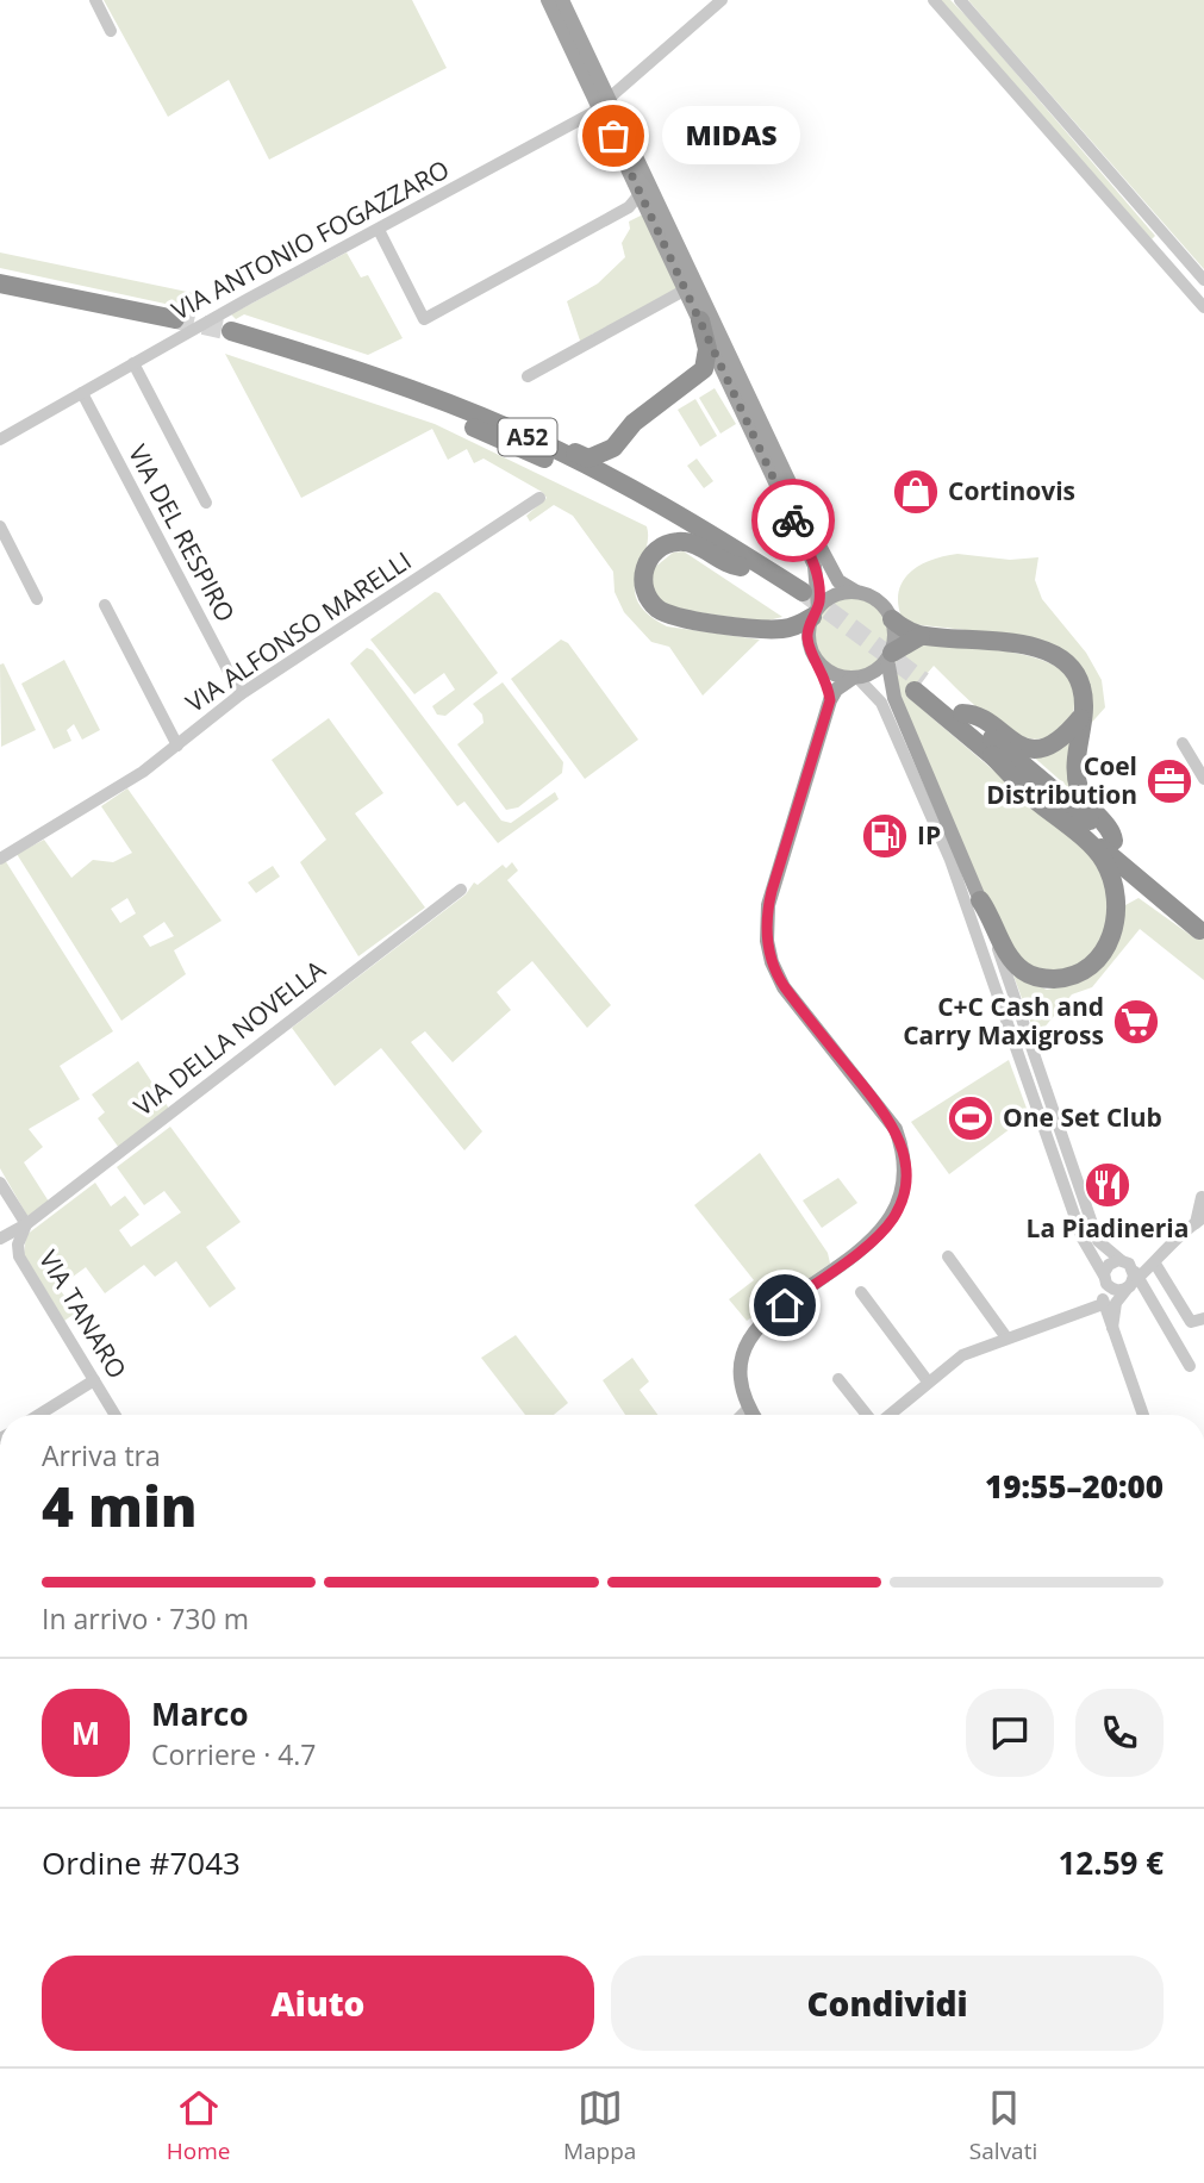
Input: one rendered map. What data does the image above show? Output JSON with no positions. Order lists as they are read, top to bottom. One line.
{"streets":{"highway":["A52"],"street":["VIA ANTONIO FOGAZZARO","VIA DEL RESPIRO","VIA ALFONSO MARELLI","VIA DELLA NOVELLA","VIA TANARO"]},"crossings":[["VIA ANTONIO FOGAZZARO","VIA DEL RESPIRO"],["VIA DEL RESPIRO","VIA ALFONSO MARELLI"],["VIA DELLA NOVELLA","VIA TANARO"]],"places":{"other":["MIDAS"],"shop":["Cortinovis"],"office":["Coel Distribution"],"fuel station":["IP"],"supermarket":["C+C Cash and Carry Maxigross"],"sports":["One Set Club"],"restaurant":["La Piadineria"]},"page":{"bubble":"MIDAS","heading":["4 min","Arriva tra","19:55–20:00"],"panel":["Marco","Corriere · 4.7","Ordine #7043","12.59 €"],"bar":"In arrivo · 730 m","round":"M","buttons":["Aiuto","Condividi"],"tabs":["Home","Mappa","Salvati"]}}
